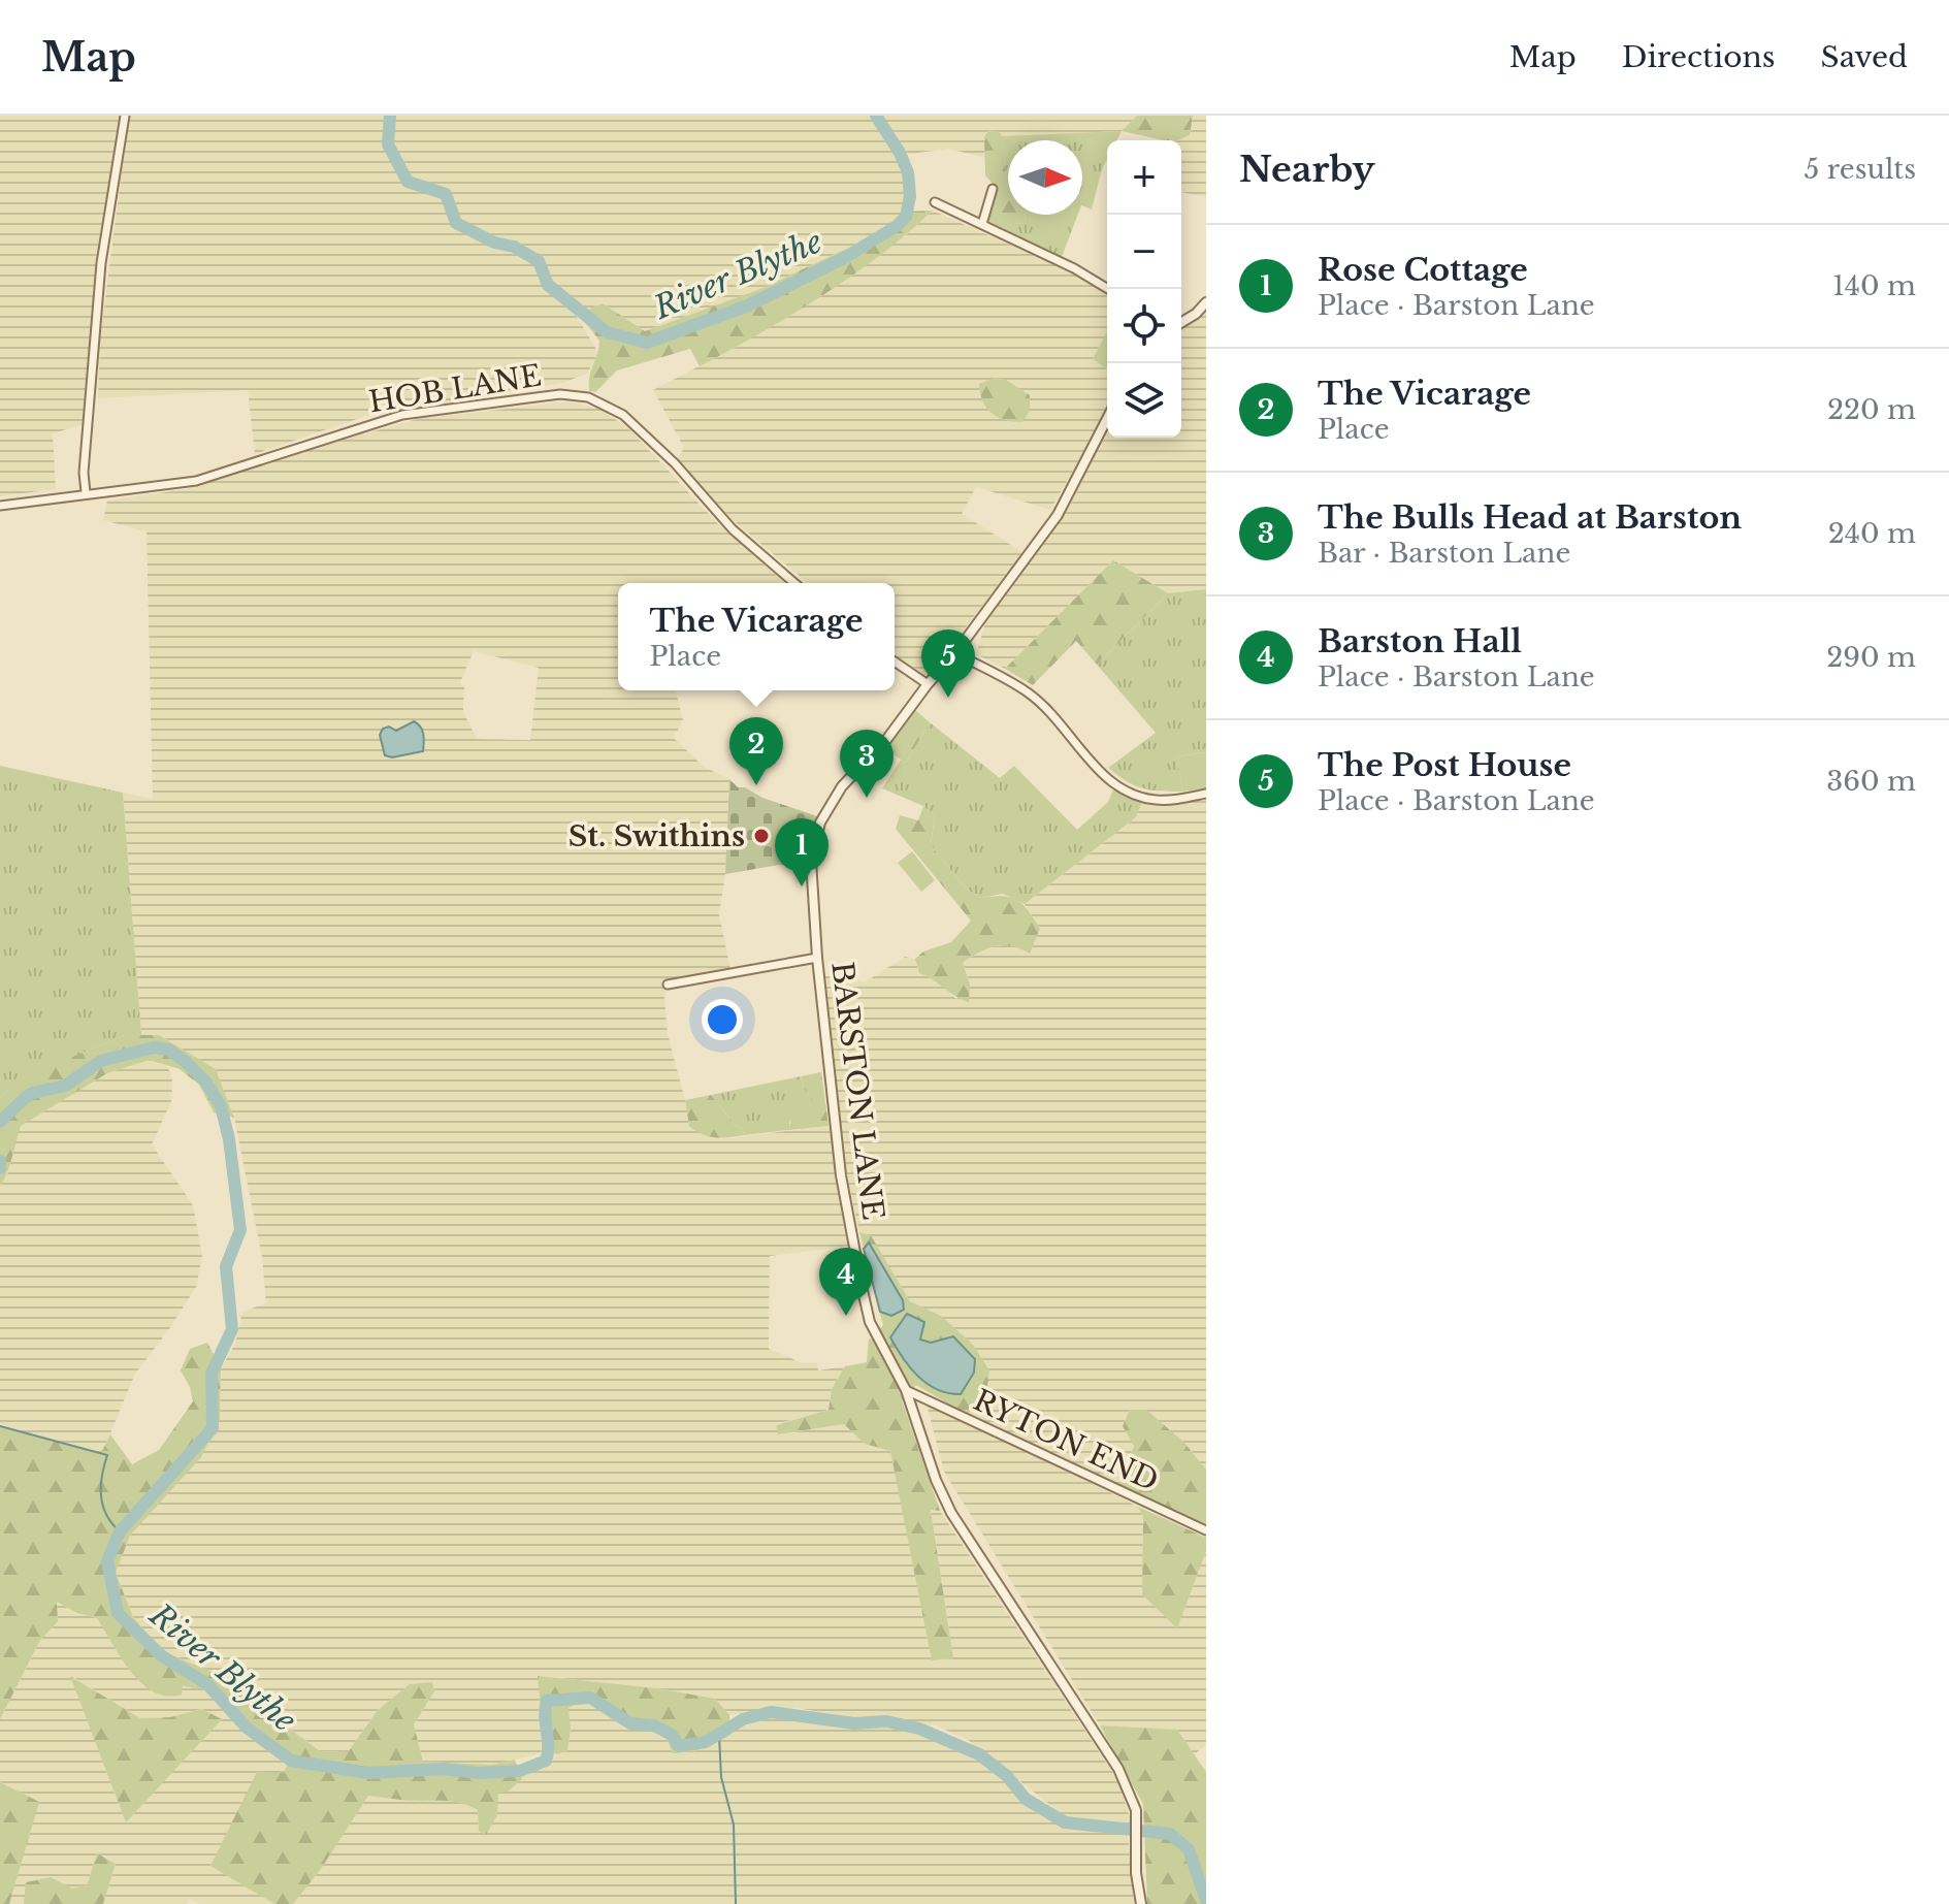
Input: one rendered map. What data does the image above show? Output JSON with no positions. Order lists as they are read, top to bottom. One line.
{"streets":{"street":["HOB LANE","BARSTON LANE","RYTON END"]},"crossings":[["BARSTON LANE","RYTON END"]],"water":["River Blythe"],"places":["St. Swithins"],"north":"right","page":{"header":"Map","nav":["Map","Directions","Saved"],"heading":["Nearby","5 results"],"map_buttons":["+","−"],"list":[{"mark":"1","name":"Rose Cottage","note":"Place · Barston Lane","value":"140 m"},{"mark":"2","name":"The Vicarage","note":"Place","value":"220 m"},{"mark":"3","name":"The Bulls Head at Barston","note":"Bar · Barston Lane","value":"240 m"},{"mark":"4","name":"Barston Hall","note":"Place · Barston Lane","value":"290 m"},{"mark":"5","name":"The Post House","note":"Place · Barston Lane","value":"360 m"}],"popup":["The Vicarage","Place"],"pins":["5","2","3","1","4"]}}
